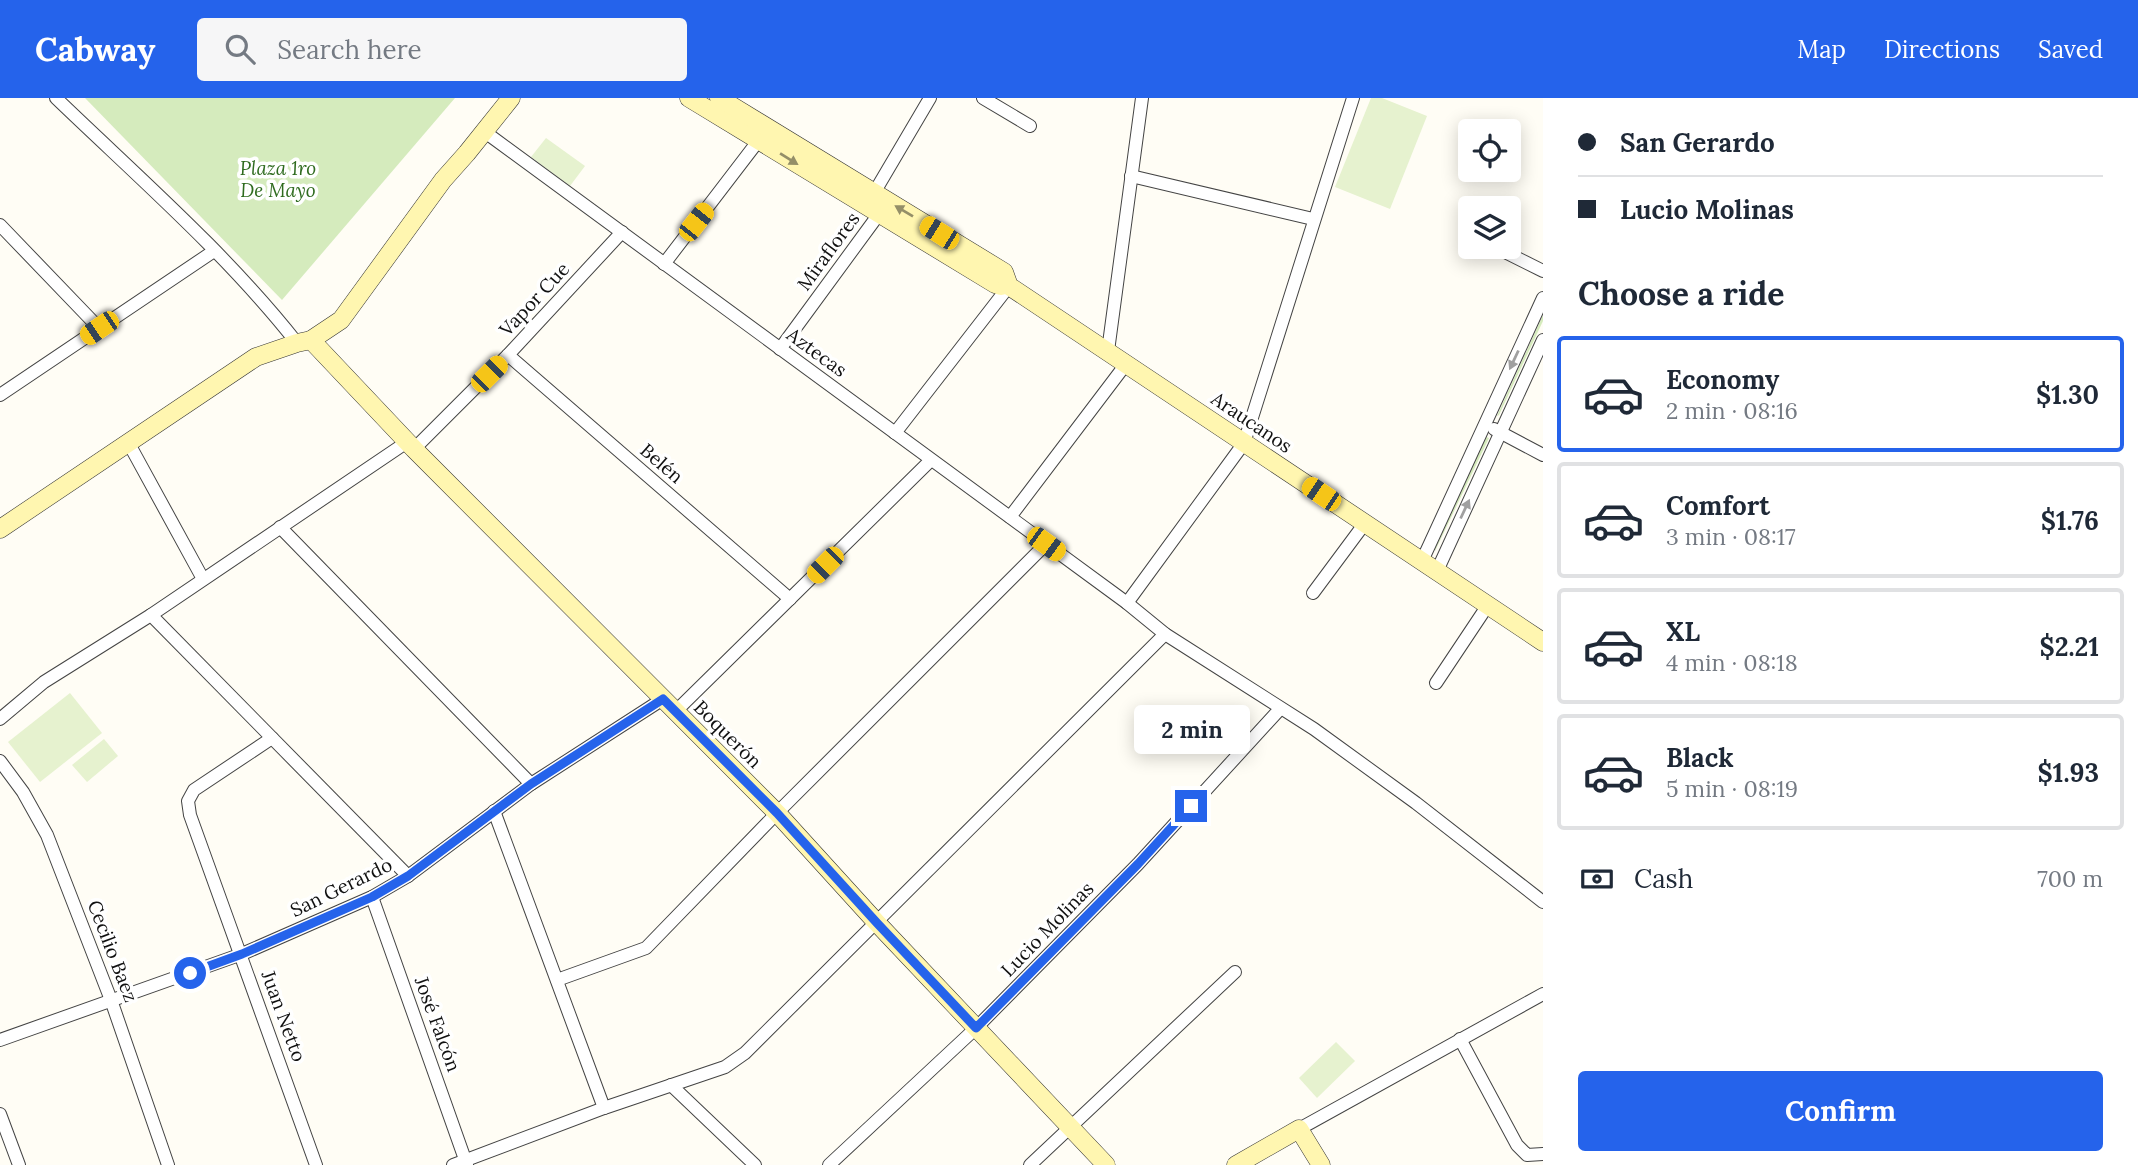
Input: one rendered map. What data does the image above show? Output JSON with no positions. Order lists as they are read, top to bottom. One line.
{"streets":{"street":["Miraflores","Vapor Cue","Aztecas","Araucanos","Belén","Boquerón","San Gerardo","Lucio Molinas","Cecilio Baez","Juan Netto","José Falcón"]},"crossings":[["Miraflores","Aztecas"],["Miraflores","Araucanos"],["Vapor Cue","Aztecas"],["Vapor Cue","Belén"],["Vapor Cue","Boquerón"],["Aztecas","San Gerardo"],["Aztecas","Lucio Molinas"],["Belén","San Gerardo"],["Boquerón","San Gerardo"],["Boquerón","Lucio Molinas"],["San Gerardo","Cecilio Baez"],["San Gerardo","Juan Netto"],["San Gerardo","José Falcón"]],"parks":["Plaza 1ro De Mayo"],"page":{"header":"Cabway","search":"Search here","nav":["Map","Directions","Saved"],"banner":["San Gerardo","Lucio Molinas"],"heading":"Choose a ride","list":[{"name":"Economy","note":"2 min · 08:16","value":"$1.30"},{"name":"Comfort","note":"3 min · 08:17","value":"$1.76"},{"name":"XL","note":"4 min · 08:18","value":"$2.21"},{"name":"Black","note":"5 min · 08:19","value":"$1.93"}],"bubble":"2 min","pay":["Cash","700 m"],"buttons":"Confirm"}}
